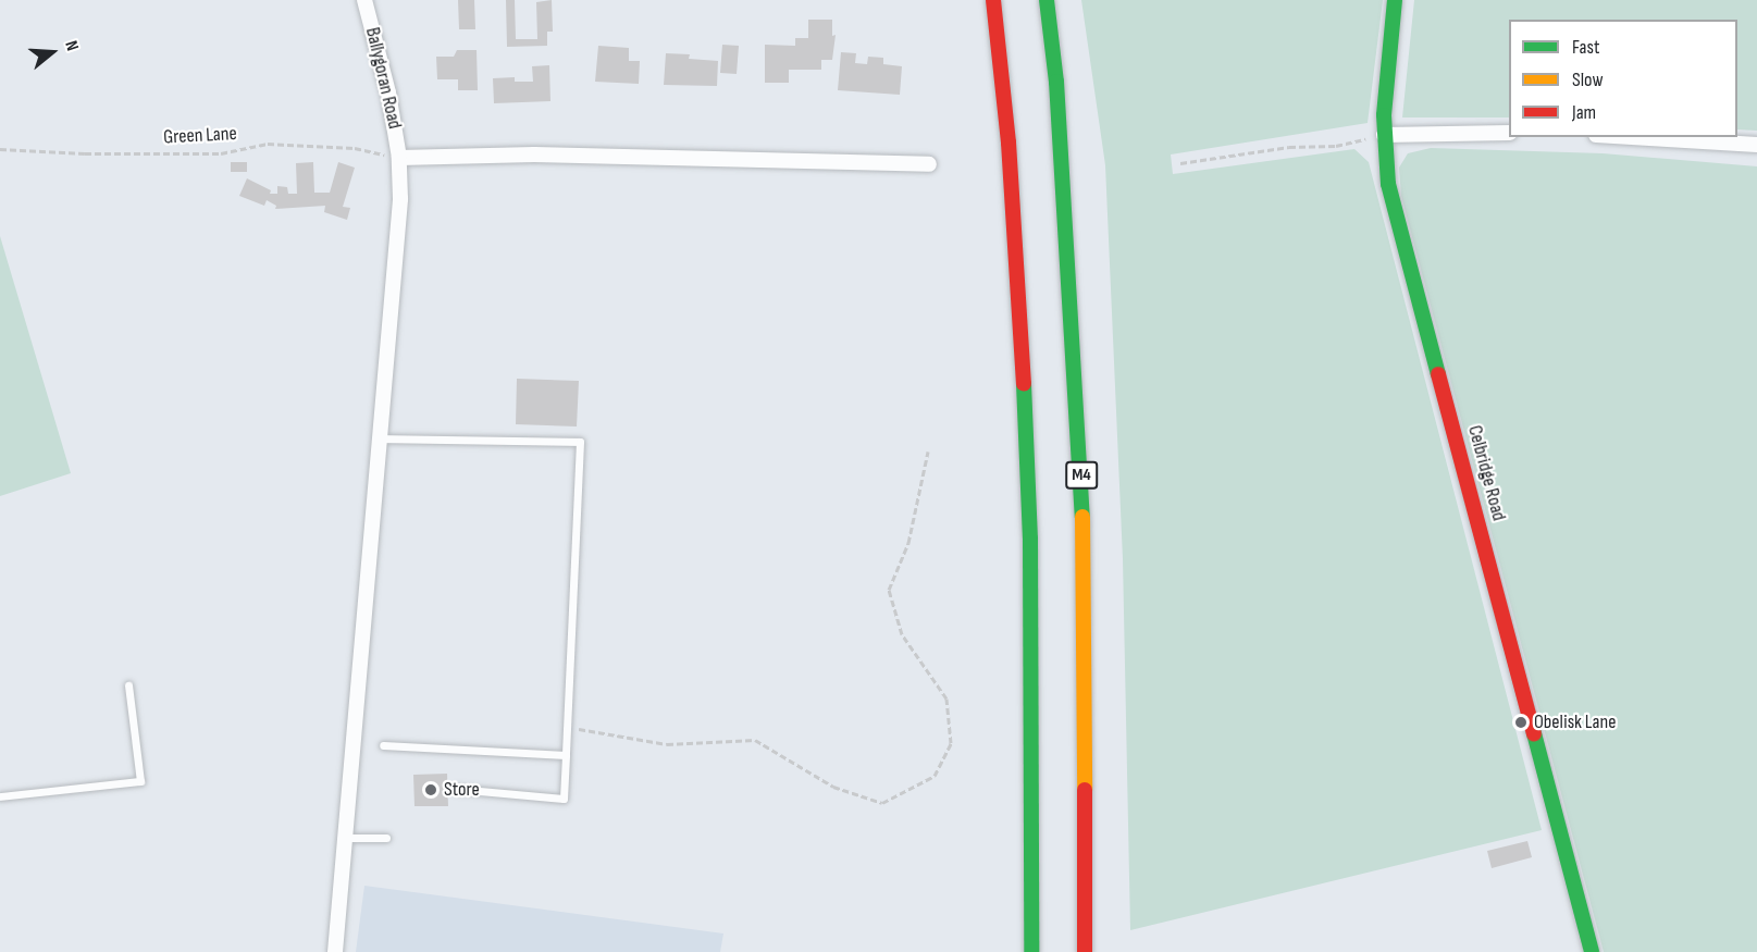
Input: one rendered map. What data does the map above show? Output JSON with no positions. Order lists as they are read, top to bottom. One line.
{"streets":{"main road":["Celbridge Road","M4"],"street":["Ballygoran Road"],"path":["Green Lane"]},"crossings":[["Ballygoran Road","Green Lane"]],"places":["Obelisk Lane","Store"],"legend":["Fast","Slow","Jam"],"north":"right"}
